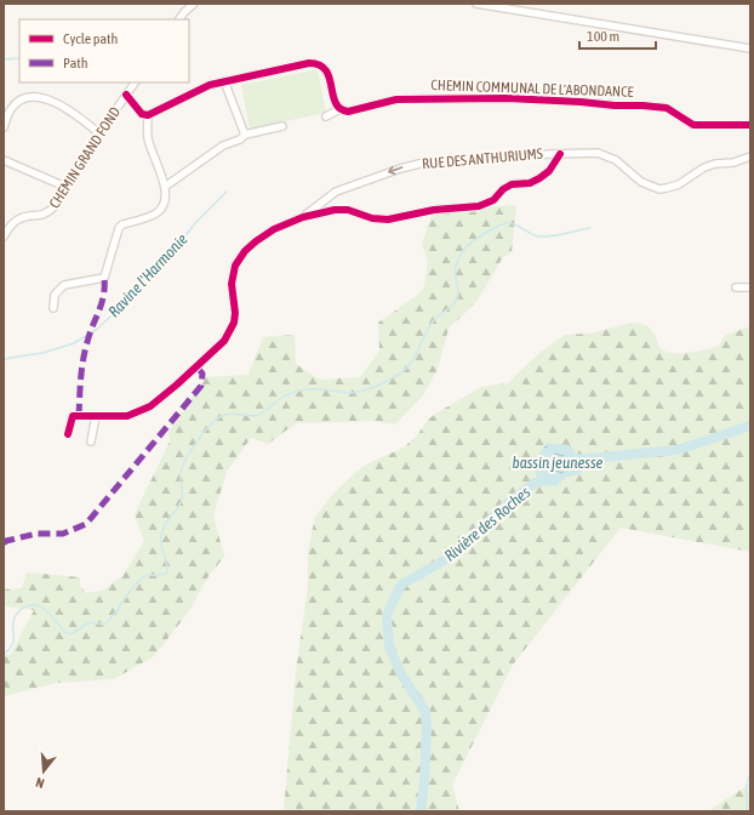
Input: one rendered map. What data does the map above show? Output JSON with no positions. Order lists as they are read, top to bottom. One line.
{"streets":{"street":["CHEMIN COMMUNAL DE L'ABONDANCE","CHEMIN GRAND FOND","RUE DES ANTHURIUMS"]},"water":["Ravine l'Harmonie","bassin jeunesse","Rivière des Roches"],"legend":["Cycle path","Path"],"scale_bar":"100 m","north":"bottom"}
